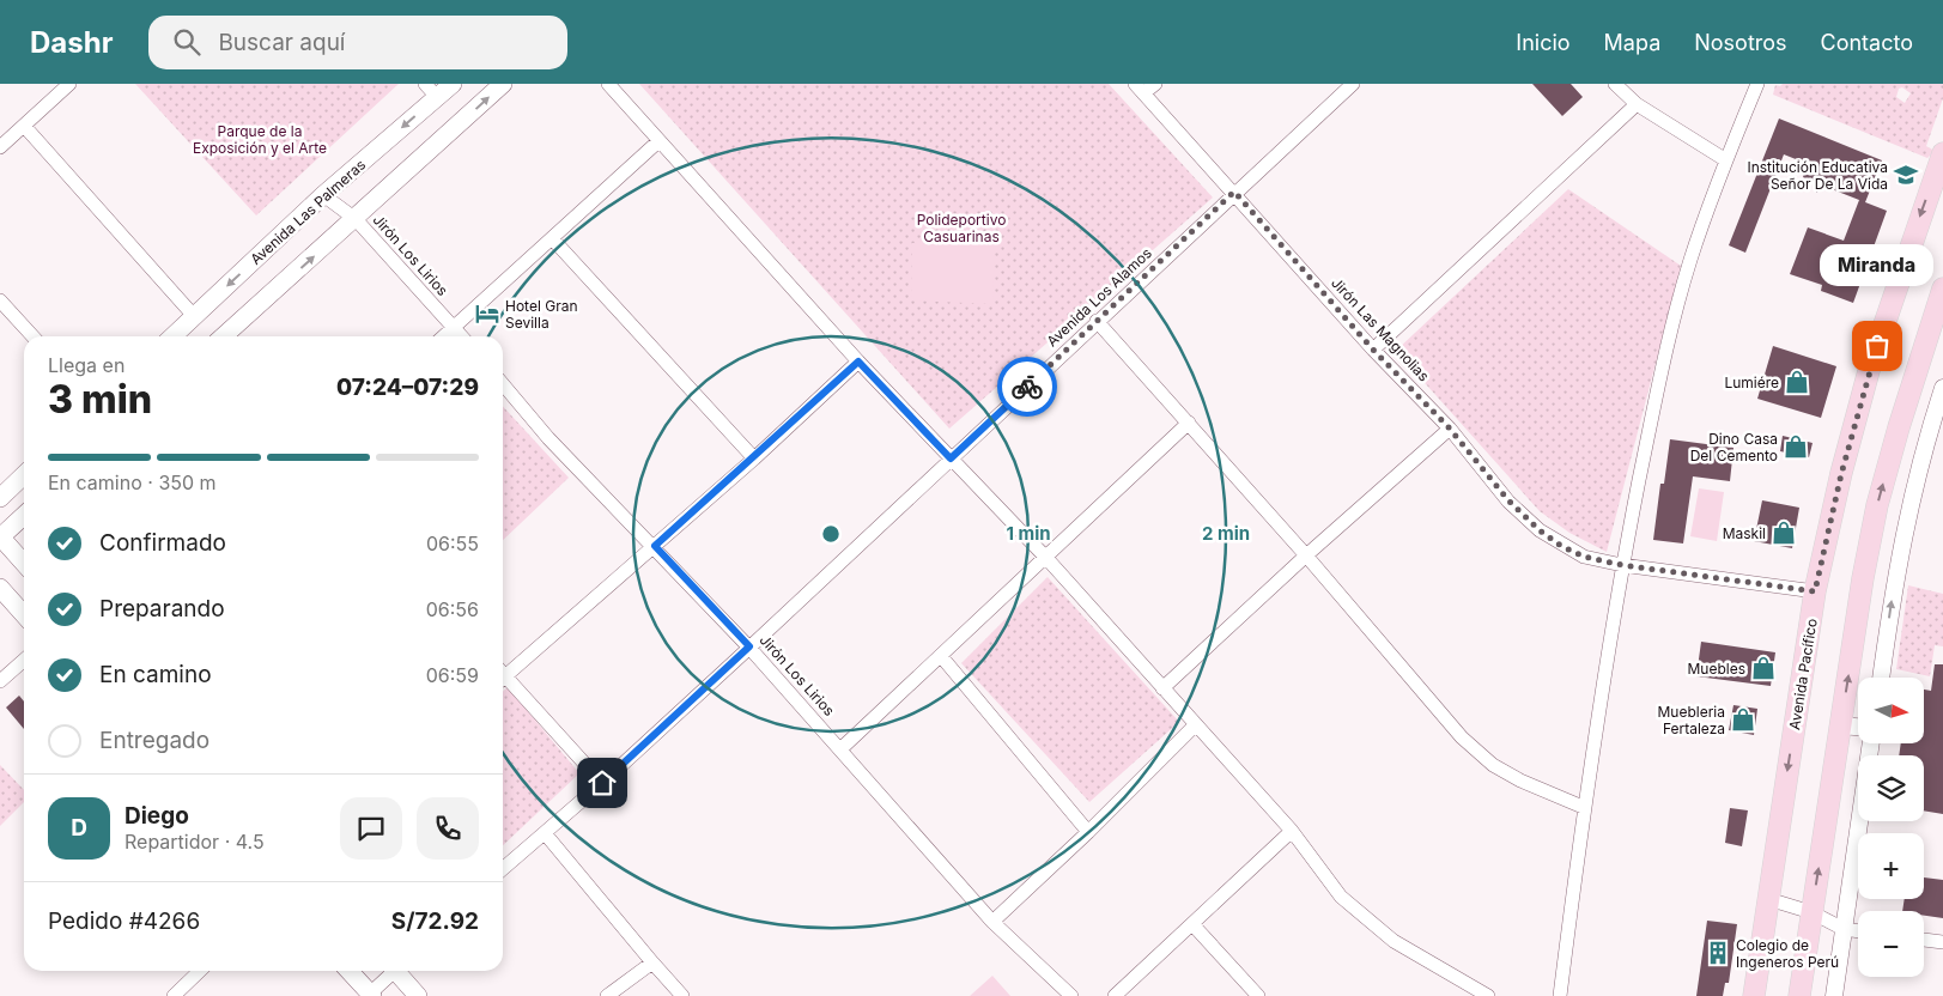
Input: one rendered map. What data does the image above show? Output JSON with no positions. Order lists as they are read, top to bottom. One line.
{"streets":{"main road":["Avenida Las Palmeras","Avenida Pacífico"],"street":["Jirón Los Lirios","Avenida Los Alamos","Jirón Las Magnolias"]},"crossings":[["Avenida Las Palmeras","Jirón Los Lirios"],["Jirón Los Lirios","Avenida Los Alamos"],["Avenida Los Alamos","Jirón Las Magnolias"],["Jirón Las Magnolias","Avenida Pacífico"]],"parks":["Parque de la Exposición y el Arte","Polideportivo Casuarinas"],"places":{"school or university":["Institución Educativa Señor De La Vida"],"hotel":["Hotel Gran Sevilla"],"other":["Miranda"],"shop":["Lumiére","Dino Casa Del Cemento","Maskil","Muebles","Muebleria Fertaleza"],"building":["Colegio de Ingeneros Perú"]},"north":"right","page":{"header":"Dashr","search":"Buscar aquí","nav":["Inicio","Mapa","Nosotros","Contacto"],"bubble":"Miranda","heading":["3 min","Llega en","07:24–07:29"],"panel":["Diego","Repartidor · 4.5","Pedido #4266","S/72.92"],"bar":"En camino · 350 m","list":[["Confirmado","06:55"],["Preparando","06:56"],["En camino","06:59"],"Entregado"],"map_buttons":["+","−"],"round":"D"},"rings":["1 min","2 min"]}
